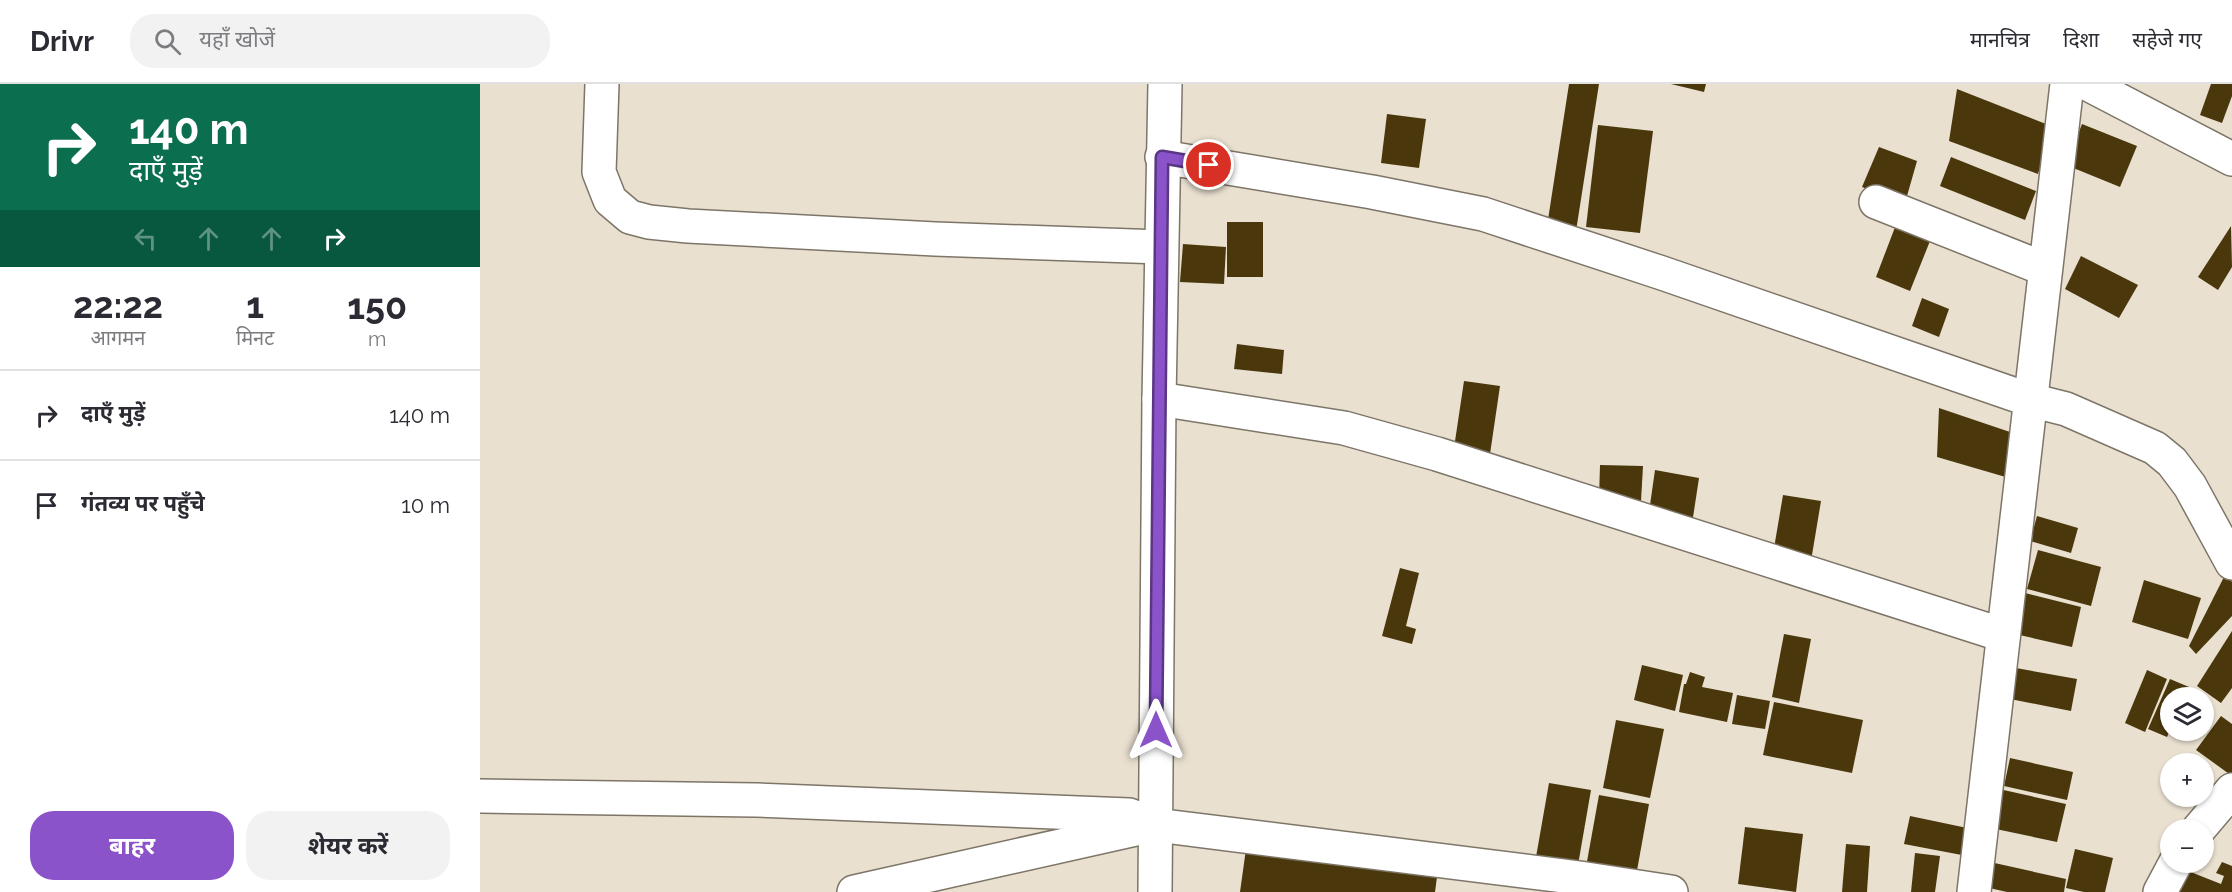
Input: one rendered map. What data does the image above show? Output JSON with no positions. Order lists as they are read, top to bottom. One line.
{"page":{"header":"Drivr","search":"यहाँ खोजें","nav":["मानचित्र","दिशा","सहेजे गए"],"turn":["140 m","दाएँ मुड़ें"],"eta":["22:22","आगमन","1","मिनट","150","m"],"list":[{"name":"दाएँ मुड़ें","value":"140 m"},{"name":"गंतव्य पर पहुँचे","value":"10 m"}],"map_buttons":["+","−"],"buttons":["बाहर","शेयर करें"]}}
